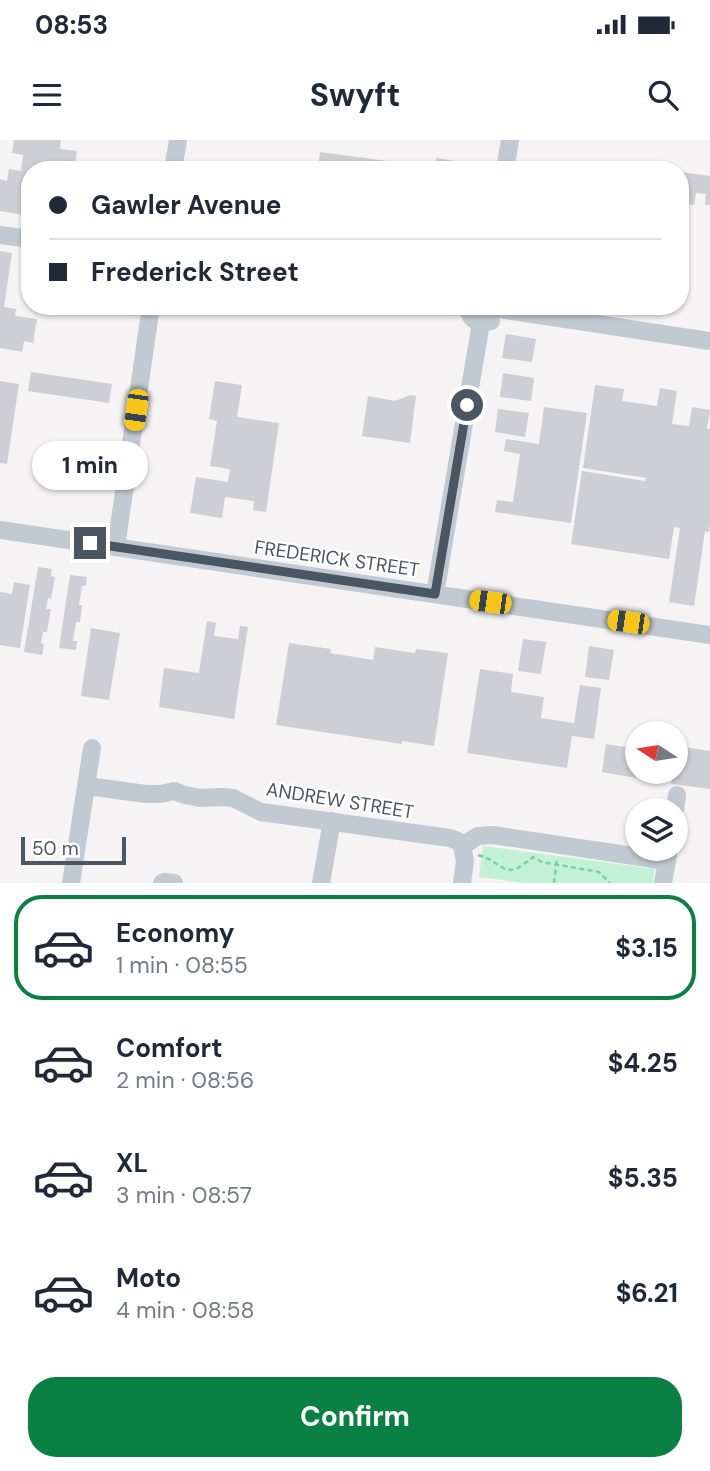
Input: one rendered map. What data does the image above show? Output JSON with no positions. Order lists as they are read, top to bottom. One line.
{"streets":{"street":["FREDERICK STREET","ANDREW STREET"]},"scale_bar":"50 m","north":"left","page":{"status":"08:53","header":"Swyft","banner":["Gawler Avenue","Frederick Street"],"bubble":"1 min","scale":"50 m","list":[{"name":"Economy","note":"1 min · 08:55","value":"$3.15"},{"name":"Comfort","note":"2 min · 08:56","value":"$4.25"},{"name":"XL","note":"3 min · 08:57","value":"$5.35"},{"name":"Moto","note":"4 min · 08:58","value":"$6.21"}],"buttons":"Confirm"}}
